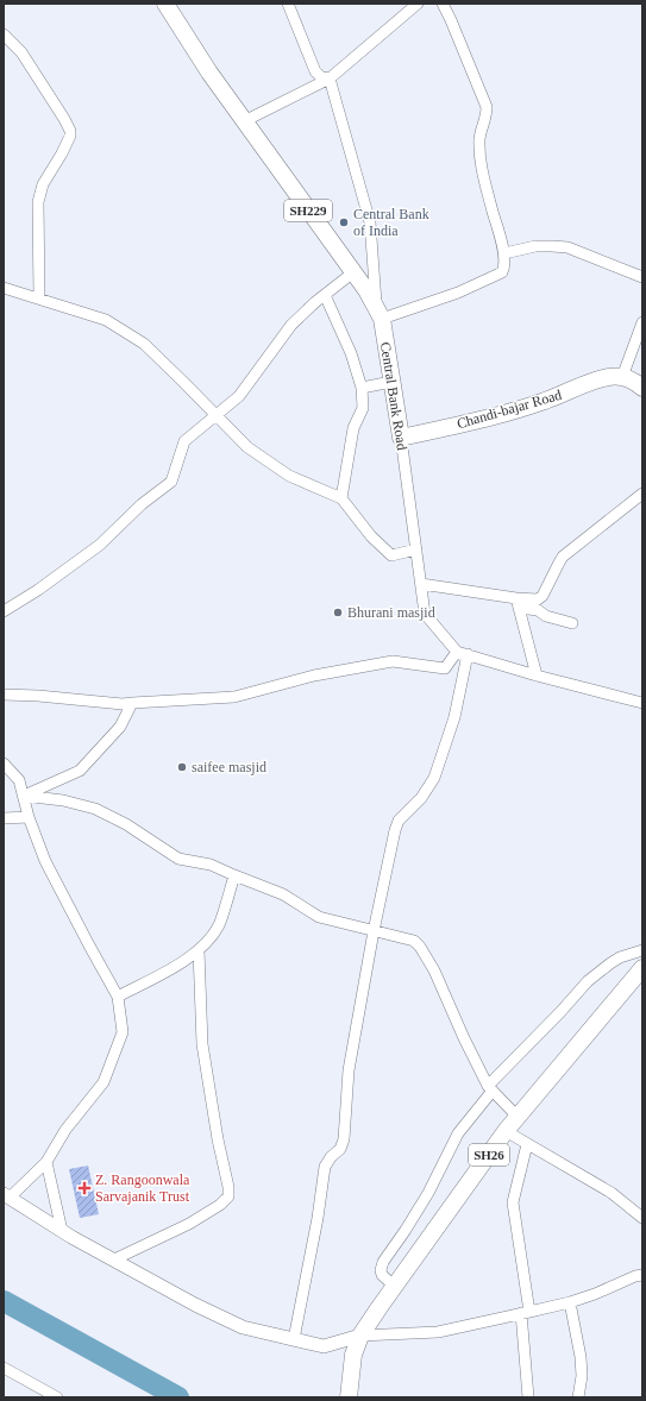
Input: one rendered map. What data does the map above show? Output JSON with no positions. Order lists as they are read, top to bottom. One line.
{"streets":{"main road":["SH229","Central Bank Road","Chandi-bajar Road","SH26"]},"crossings":[["Central Bank Road","Chandi-bajar Road"]],"places":{"other":["Central Bank of India","Bhurani masjid","saifee masjid"],"health":["Z. Rangoonwala Sarvajanik Trust"]}}
